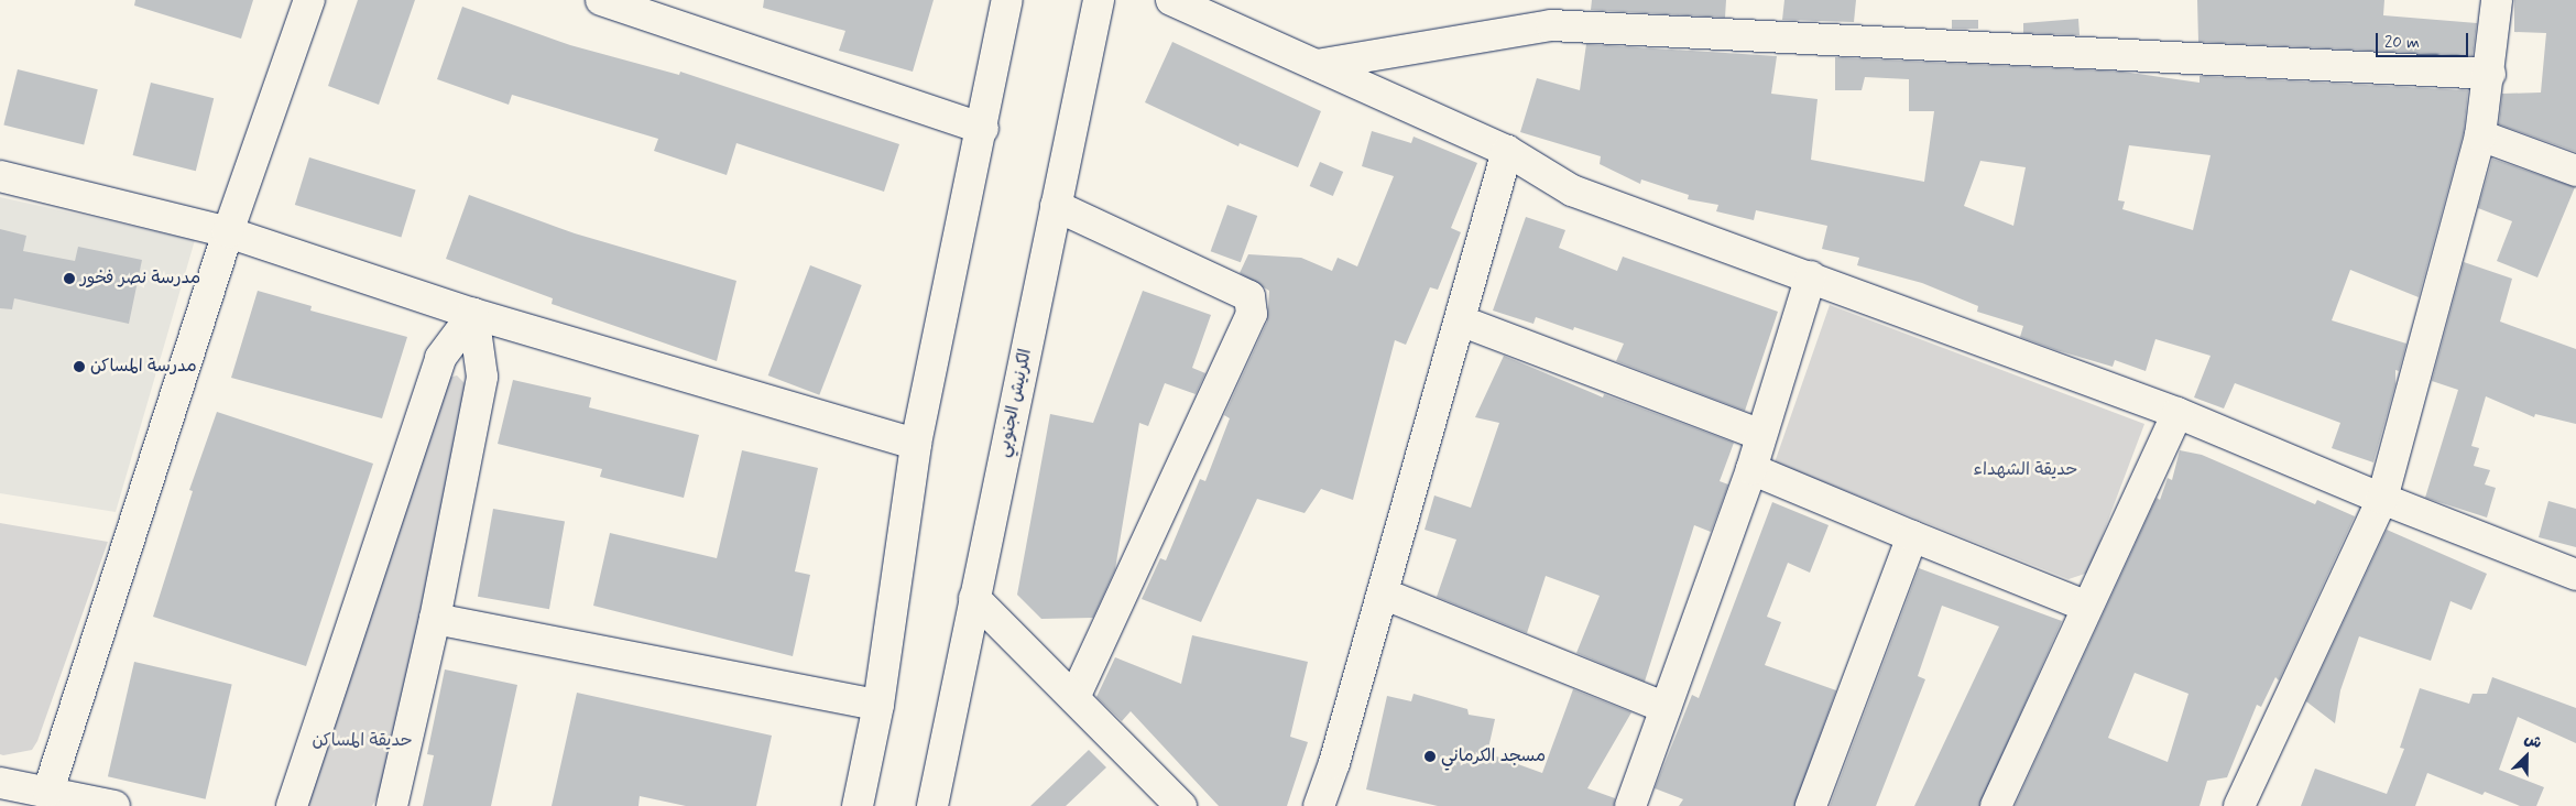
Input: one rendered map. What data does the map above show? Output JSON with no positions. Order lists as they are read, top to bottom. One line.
{"streets":{"street":["الكرنيش الجنوبي"]},"parks":["حديقة الشهداء","حديقة المساكن"],"places":["مدرسة نصر فخور","مدرسة المساكن","مسجد الكرماني"],"scale_bar":"20 m","north":"top right"}
